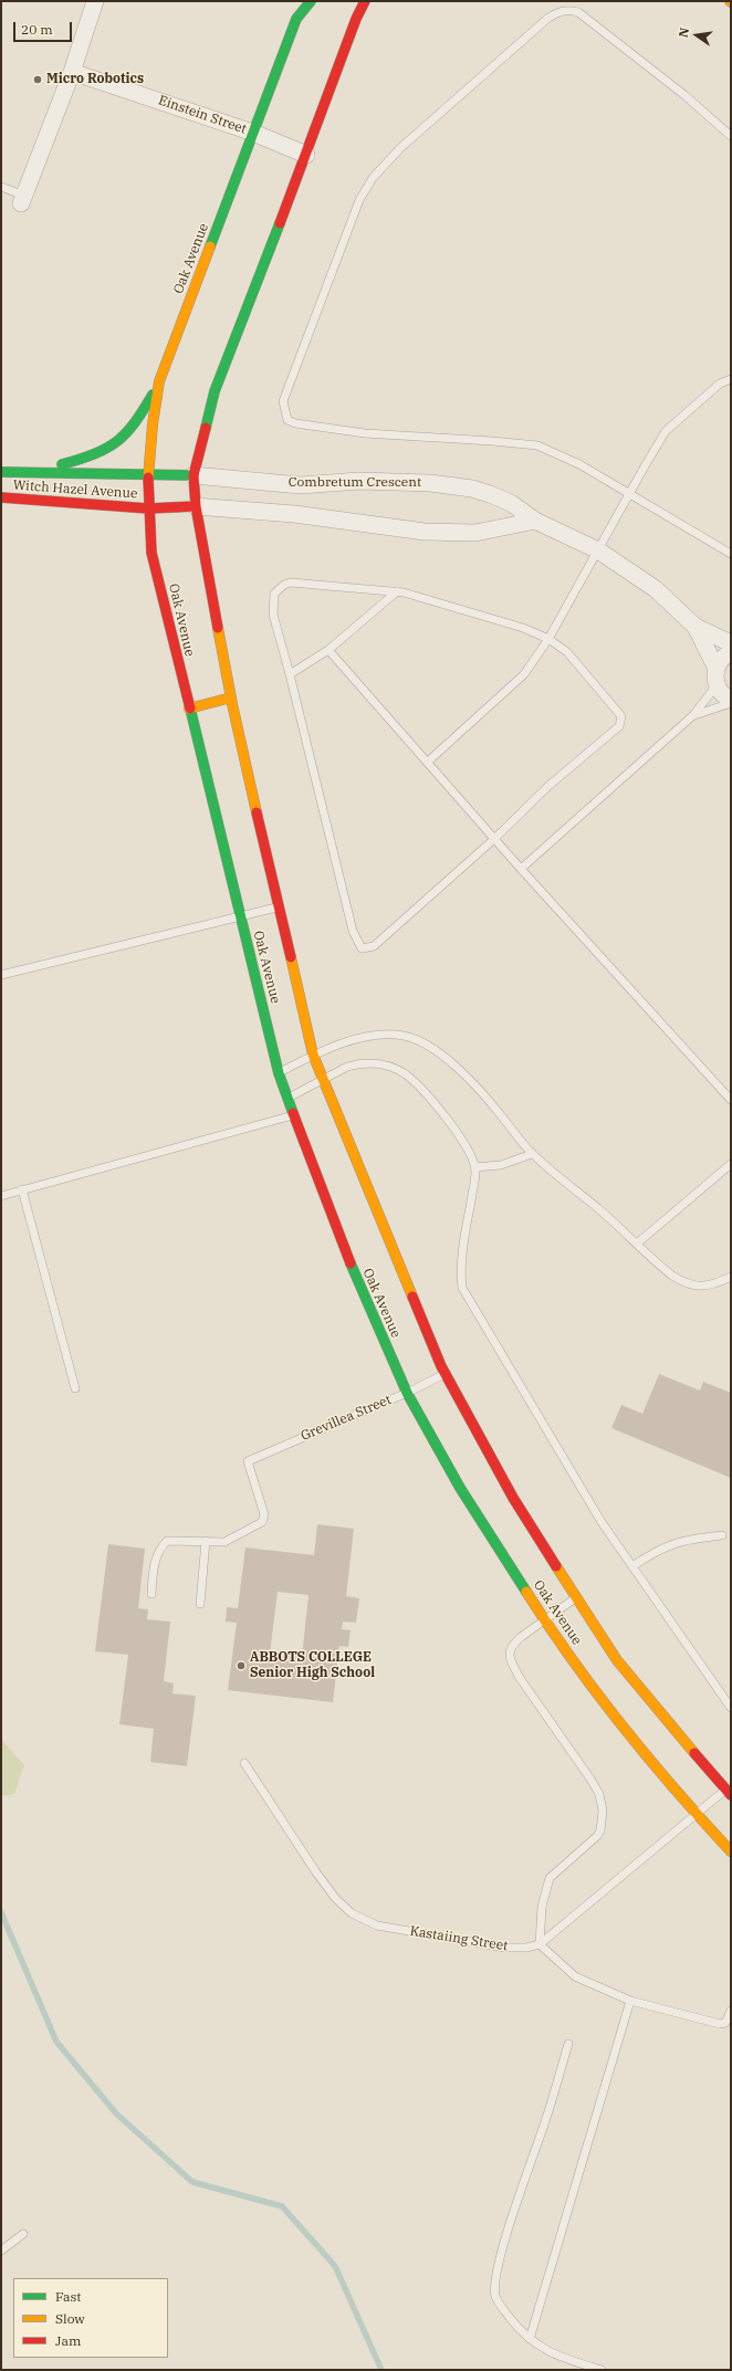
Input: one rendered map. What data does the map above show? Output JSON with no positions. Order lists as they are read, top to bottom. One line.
{"streets":{"street":["Einstein Street","Oak Avenue","Combretum Crescent","Witch Hazel Avenue"],"lane":["Grevillea Street","Kastaiing Street"]},"crossings":[["Einstein Street","Oak Avenue"],["Oak Avenue","Combretum Crescent"],["Oak Avenue","Witch Hazel Avenue"],["Oak Avenue","Grevillea Street"],["Combretum Crescent","Witch Hazel Avenue"]],"places":["Micro Robotics","ABBOTS COLLEGE Senior High School"],"legend":["Fast","Slow","Jam"],"scale_bar":"20 m","north":"left"}
